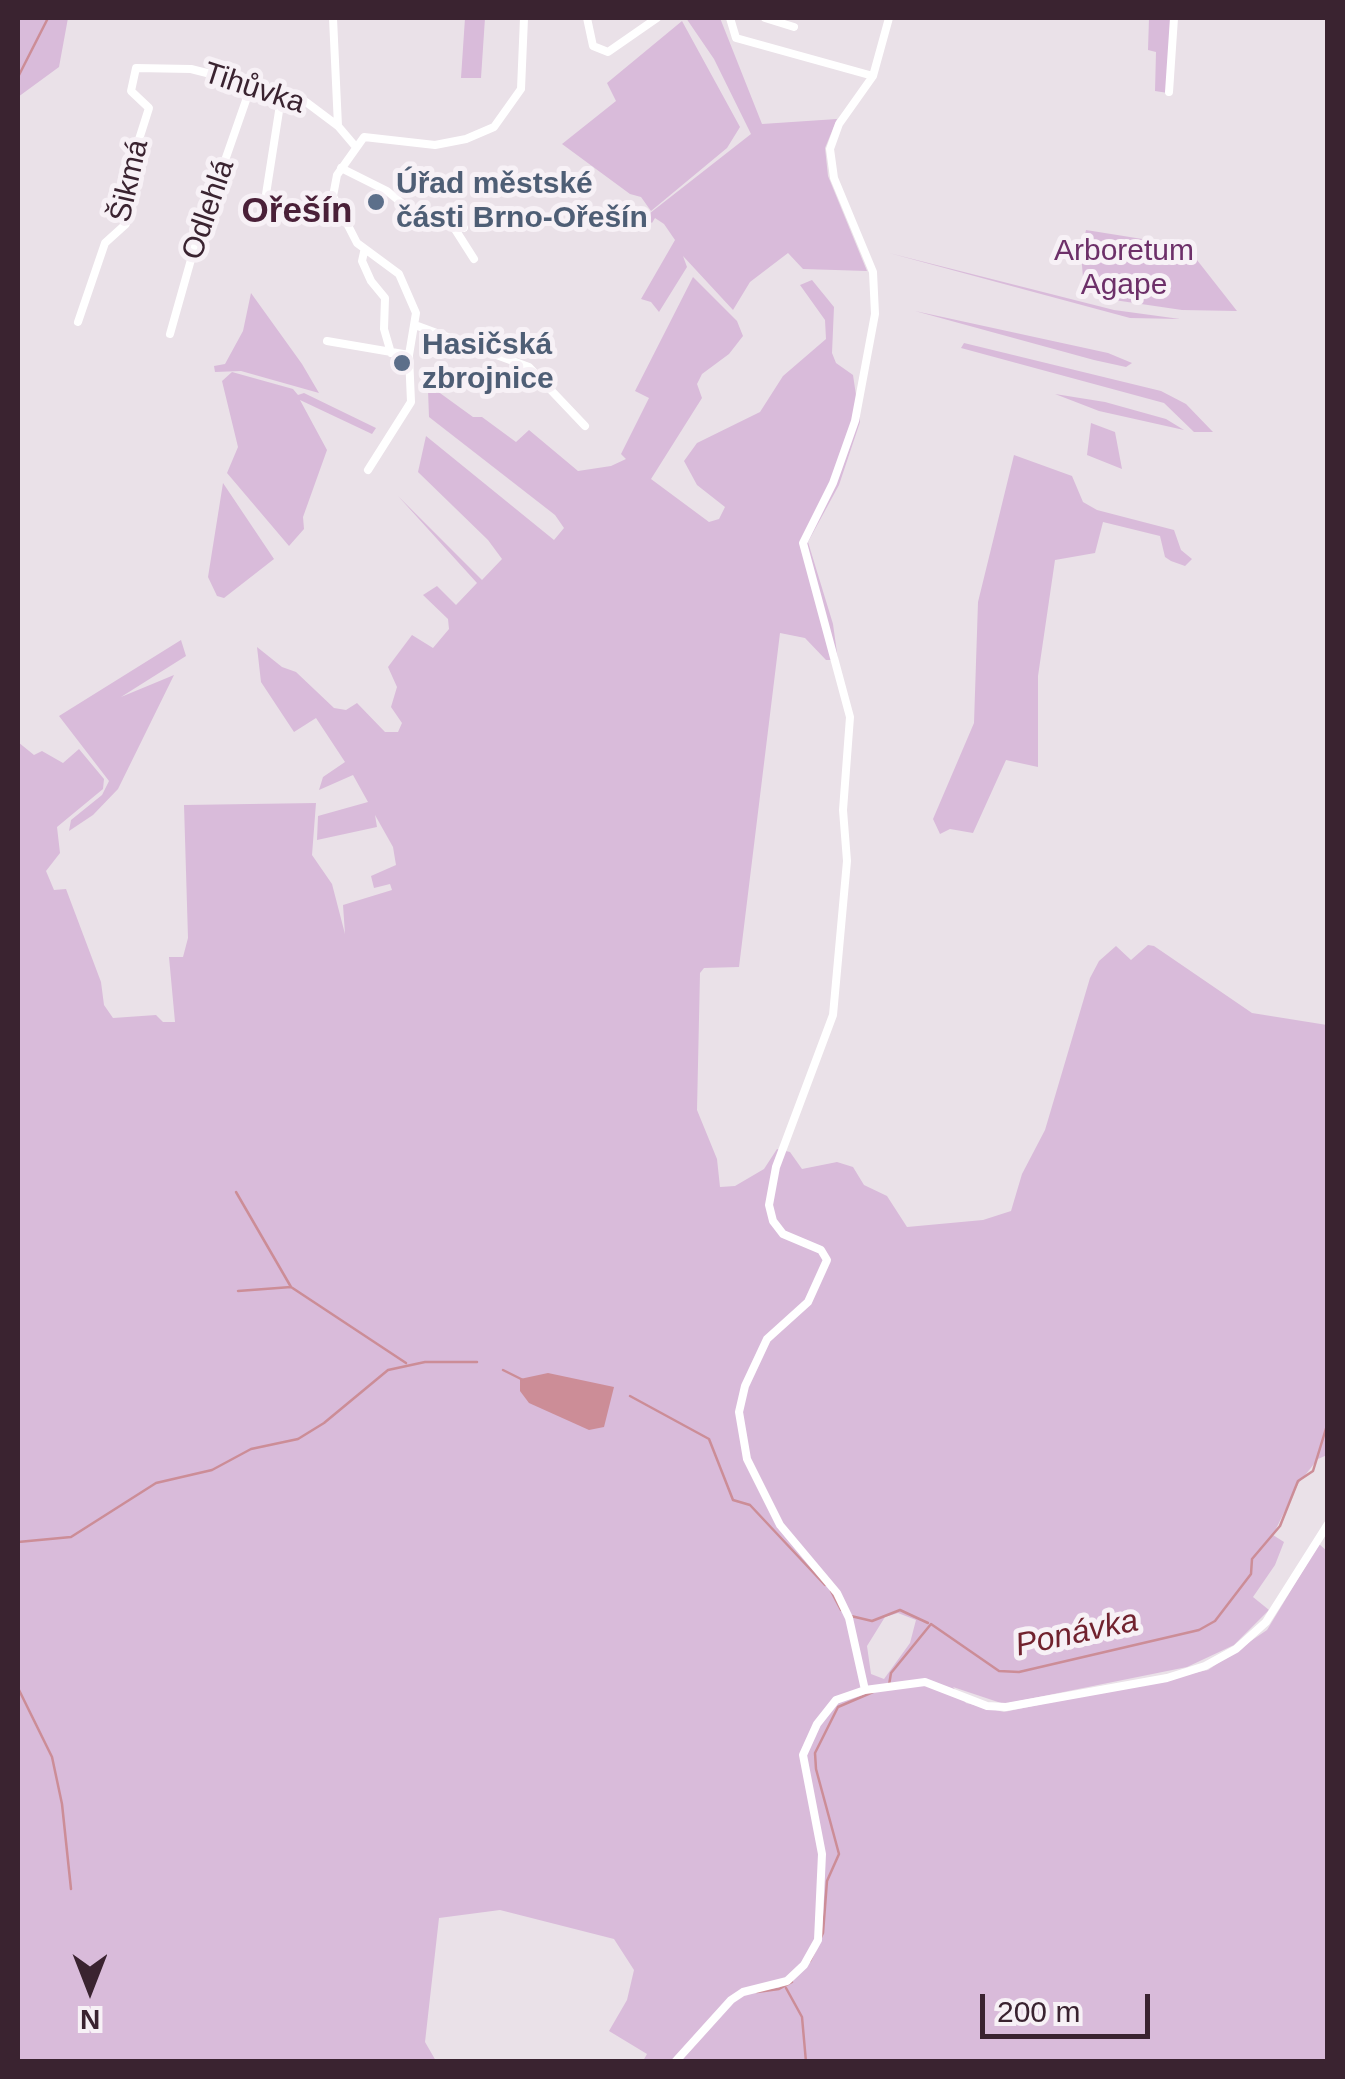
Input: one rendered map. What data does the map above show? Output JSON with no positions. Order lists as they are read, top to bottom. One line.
{"streets":{"street":["Tihůvka","Šikmá","Odlehlá"]},"crossings":[["Tihůvka","Šikmá"],["Tihůvka","Odlehlá"]],"districts":["Ořešín"],"water":["Ponávka"],"parks":["Arboretum Agape"],"places":["Úřad městské části Brno-Ořešín","Hasičská zbrojnice"],"scale_bar":"200 m","north":"bottom"}
